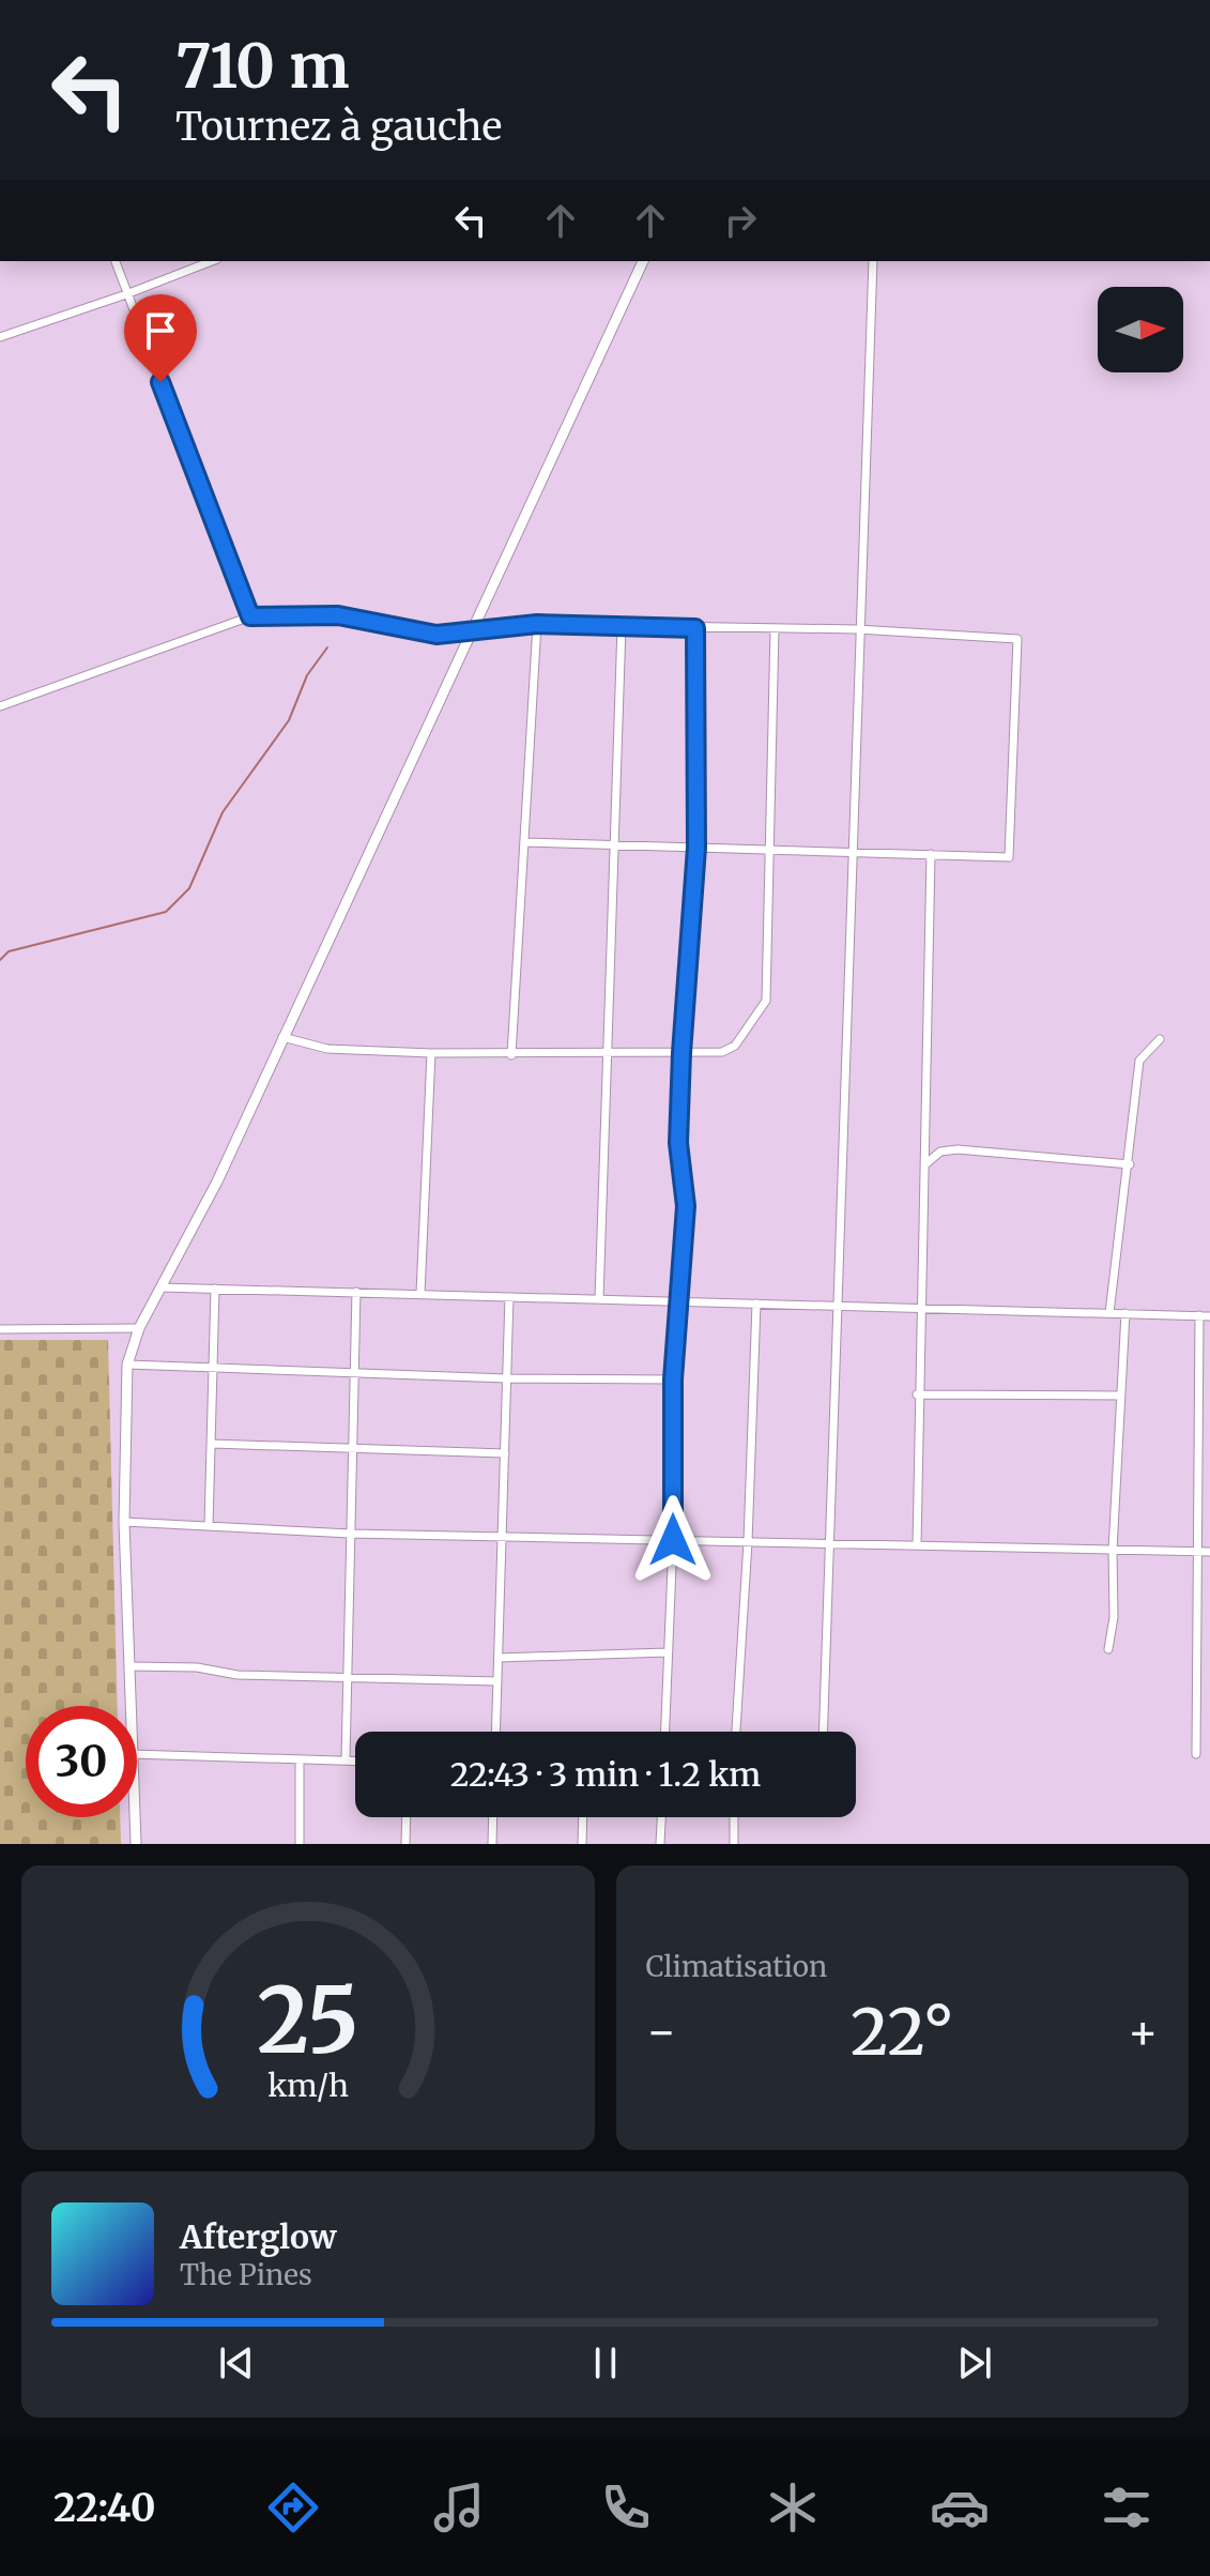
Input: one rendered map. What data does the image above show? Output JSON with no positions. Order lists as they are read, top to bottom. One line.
{"north":"right","page":{"turn":["710 m","Tournez à gauche"],"limit":"30","trip":"22:43 · 3 min · 1.2 km","tile":"Climatisation","heat":["−","22°","+"],"song":["Afterglow","The Pines"],"tabs":"22:40","gauge":["25","km/h"]}}
